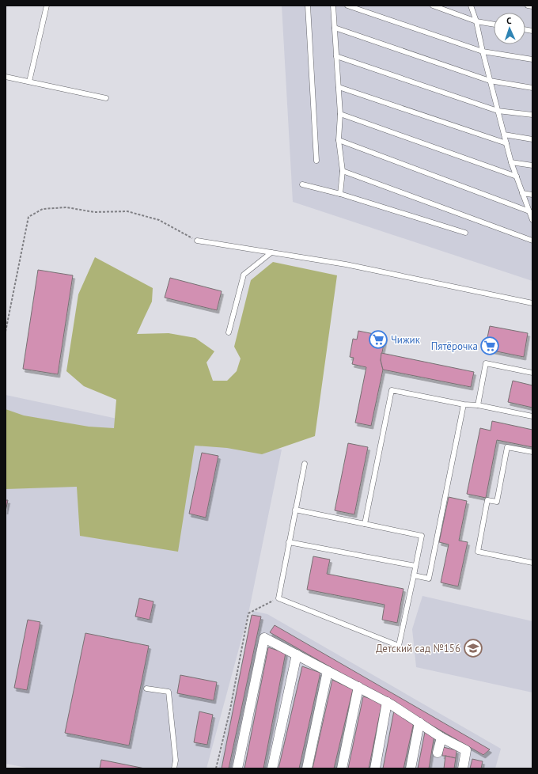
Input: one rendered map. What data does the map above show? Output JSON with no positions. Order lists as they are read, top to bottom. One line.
{"places":{"supermarket":["Чижик","Пятёрочка"],"school or university":["Детский сад №156"]},"north":"top"}
